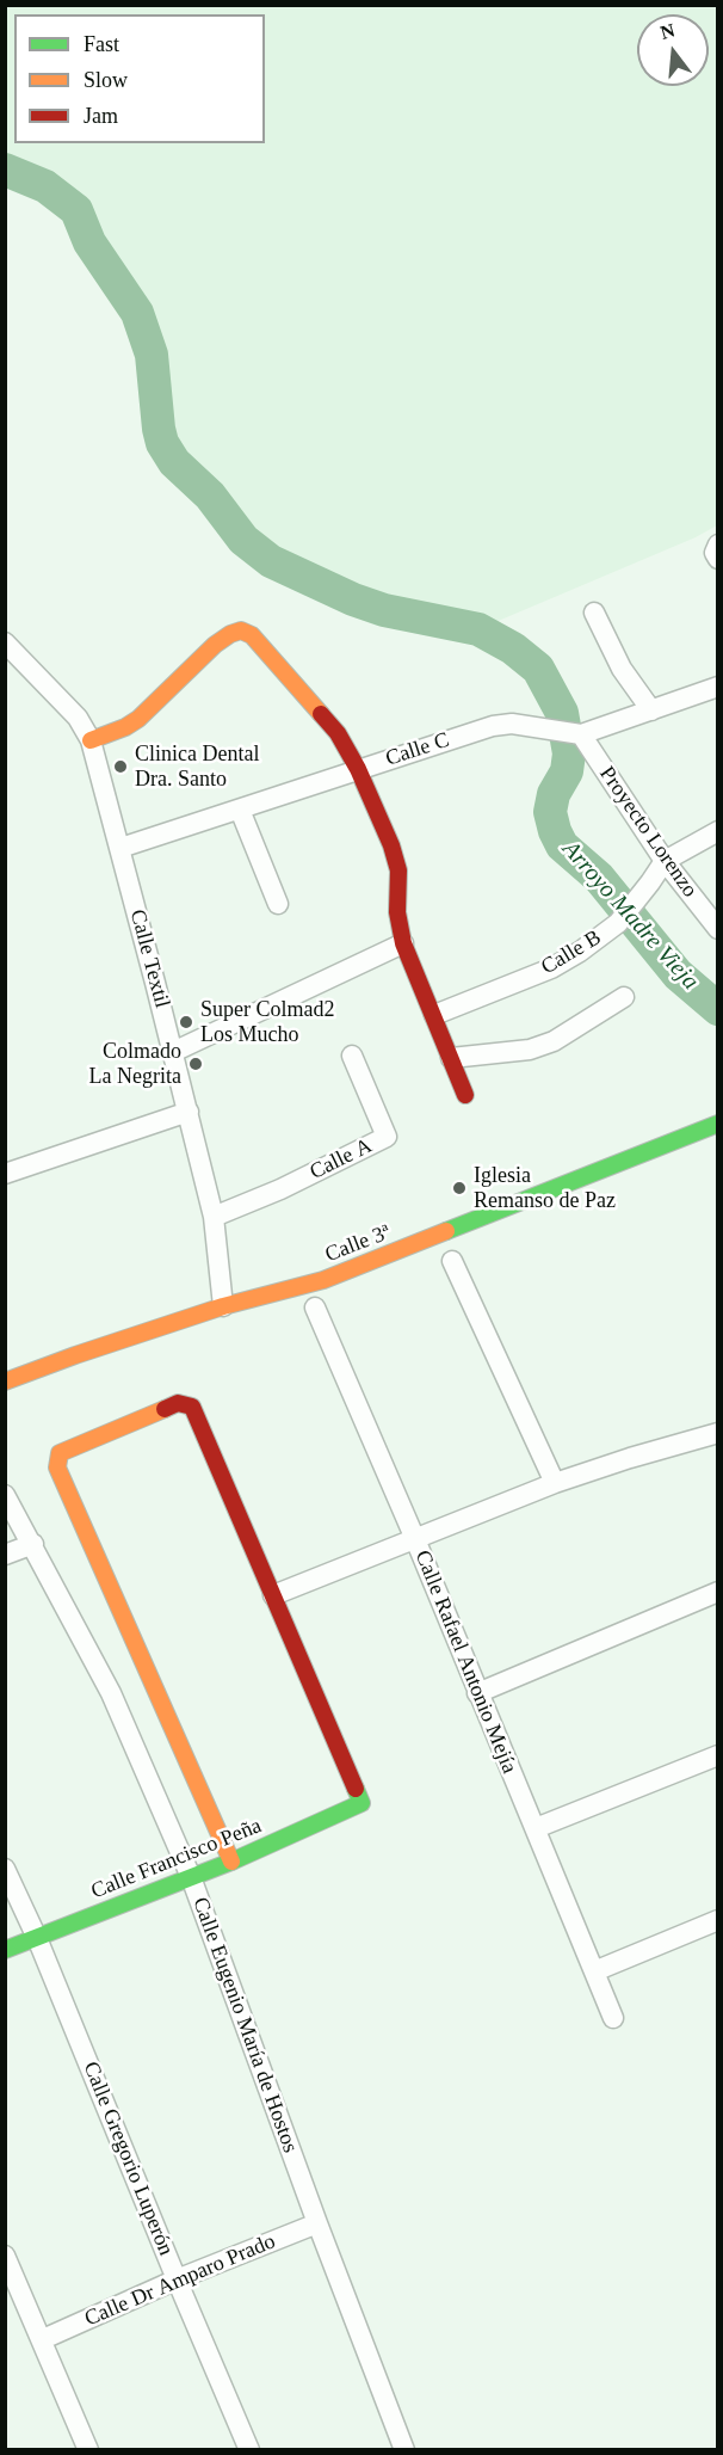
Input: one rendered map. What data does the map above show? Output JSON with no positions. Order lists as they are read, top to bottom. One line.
{"streets":{"street":["Calle C","Proyecto Lorenzo","Calle B","Calle Textil","Calle A","Calle 3ª","Calle Rafael Antonio Mejía","Calle Francisco Peña","Calle Eugenio María de Hostos","Calle Gregorio Luperón","Calle Dr Amparo Prado"]},"crossings":[["Calle C","Proyecto Lorenzo"],["Calle C","Calle Textil"],["Proyecto Lorenzo","Calle B"],["Calle Textil","Calle A"],["Calle Textil","Calle 3ª"],["Calle Francisco Peña","Calle Eugenio María de Hostos"],["Calle Francisco Peña","Calle Gregorio Luperón"],["Calle Eugenio María de Hostos","Calle Dr Amparo Prado"],["Calle Gregorio Luperón","Calle Dr Amparo Prado"]],"water":["Arroyo Madre Vieja"],"places":["Clinica Dental Dra. Santo","Super Colmad2 Los Mucho","Colmado La Negrita","Iglesia Remanso de Paz"],"legend":["Fast","Slow","Jam"],"north":"top"}
